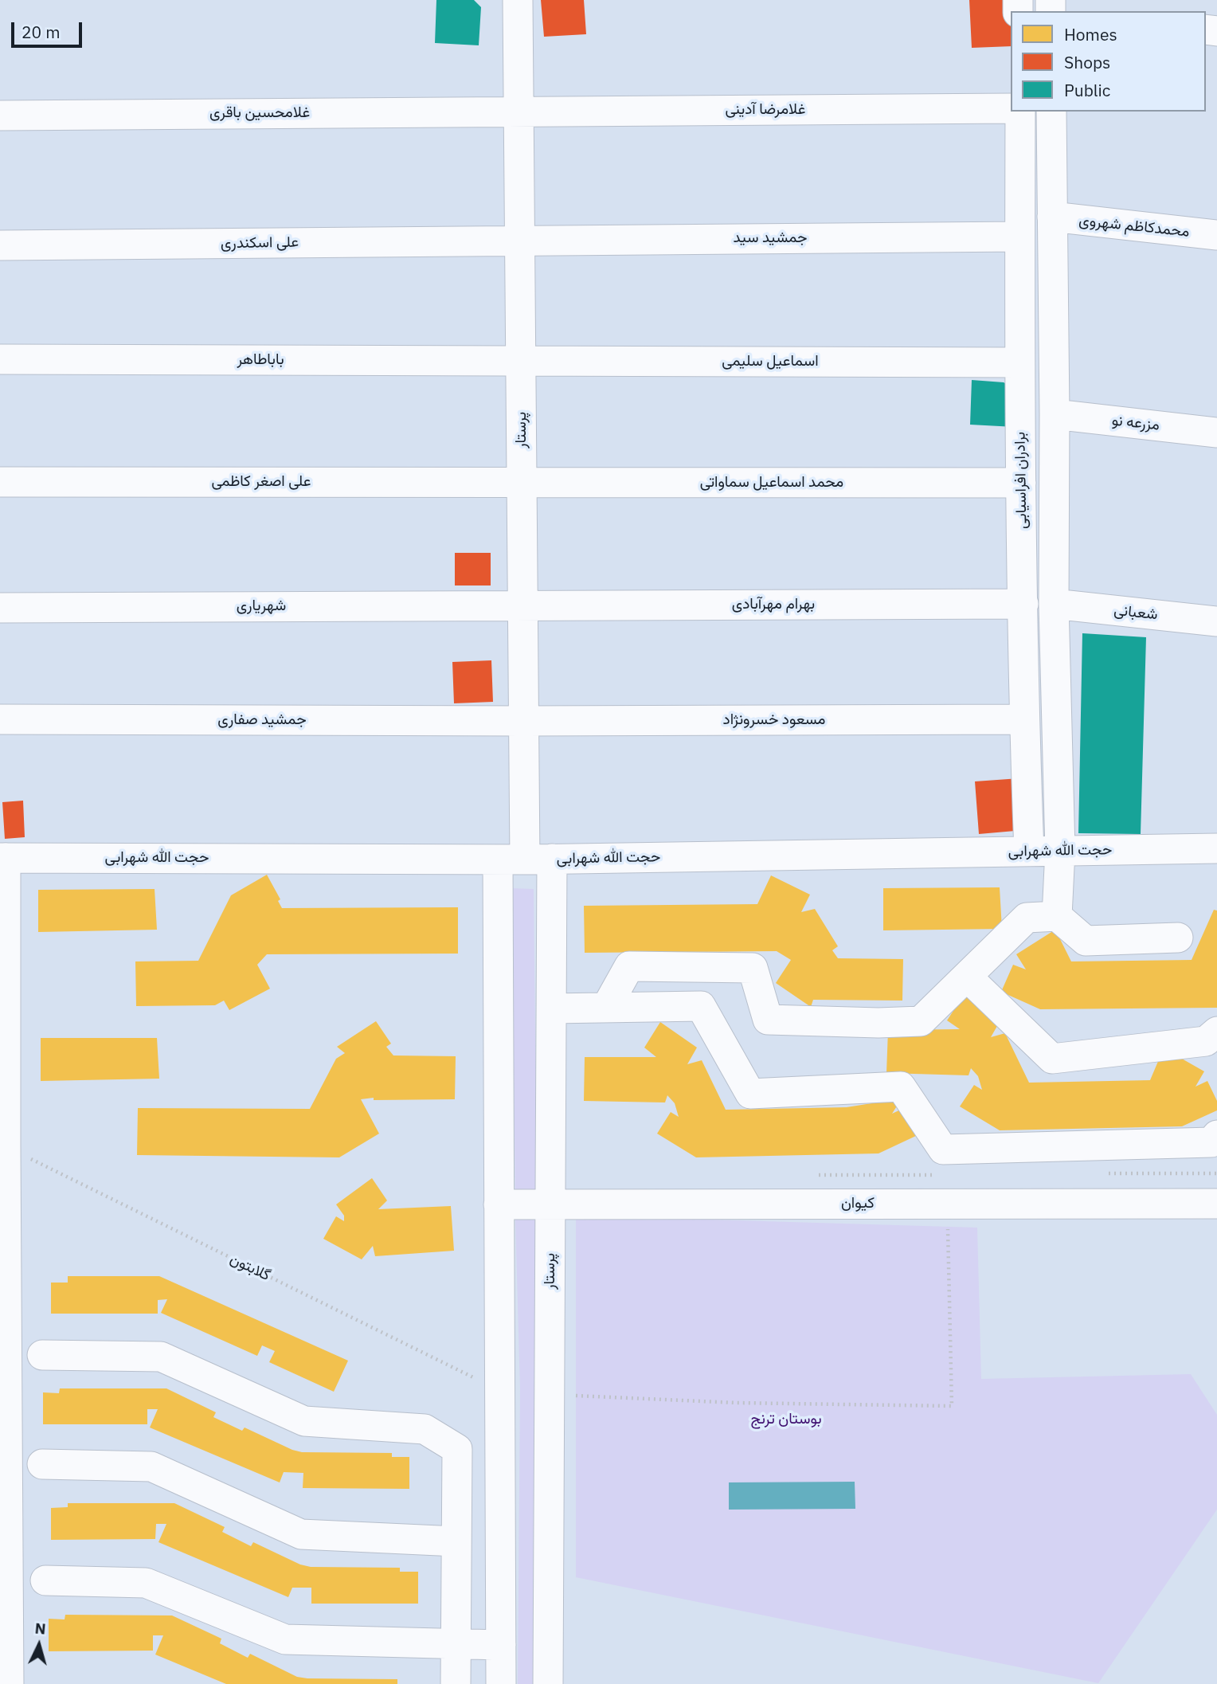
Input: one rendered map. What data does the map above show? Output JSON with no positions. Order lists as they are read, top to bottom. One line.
{"streets":{"street":["غلامرضا آدینی","غلامحسین باقری","محمدکاظم شهروی","جمشید سید","علی اسکندری","باباطاهر","اسماعیل سلیمی","مزرعه نو","پرستار","برادران افراسیابی","علی اصغر کاظمی","محمد اسماعیل سماواتی","بهرام مهرآبادی","شهریاری","شعبانی","جمشید صفاری","مسعود خسرونژاد","حجت الله شهرابی","کیوان"],"path":["گلابتون"]},"crossings":[["غلامرضا آدینی","غلامحسین باقری"],["غلامرضا آدینی","پرستار"],["غلامحسین باقری","پرستار"],["جمشید سید","علی اسکندری"],["جمشید سید","پرستار"],["جمشید سید","برادران افراسیابی"],["علی اسکندری","پرستار"],["باباطاهر","اسماعیل سلیمی"],["باباطاهر","پرستار"],["اسماعیل سلیمی","پرستار"],["اسماعیل سلیمی","برادران افراسیابی"],["پرستار","علی اصغر کاظمی"],["پرستار","محمد اسماعیل سماواتی"],["پرستار","بهرام مهرآبادی"],["پرستار","شهریاری"],["پرستار","جمشید صفاری"],["پرستار","مسعود خسرونژاد"],["پرستار","حجت الله شهرابی"],["پرستار","کیوان"],["پرستار","گلابتون"],["برادران افراسیابی","محمد اسماعیل سماواتی"],["برادران افراسیابی","بهرام مهرآبادی"],["برادران افراسیابی","مسعود خسرونژاد"],["برادران افراسیابی","حجت الله شهرابی"],["علی اصغر کاظمی","محمد اسماعیل سماواتی"],["بهرام مهرآبادی","شهریاری"],["جمشید صفاری","مسعود خسرونژاد"]],"parks":["بوستان ترنج"],"legend":["Homes","Shops","Public"],"scale_bar":"20 m","north":"top"}
